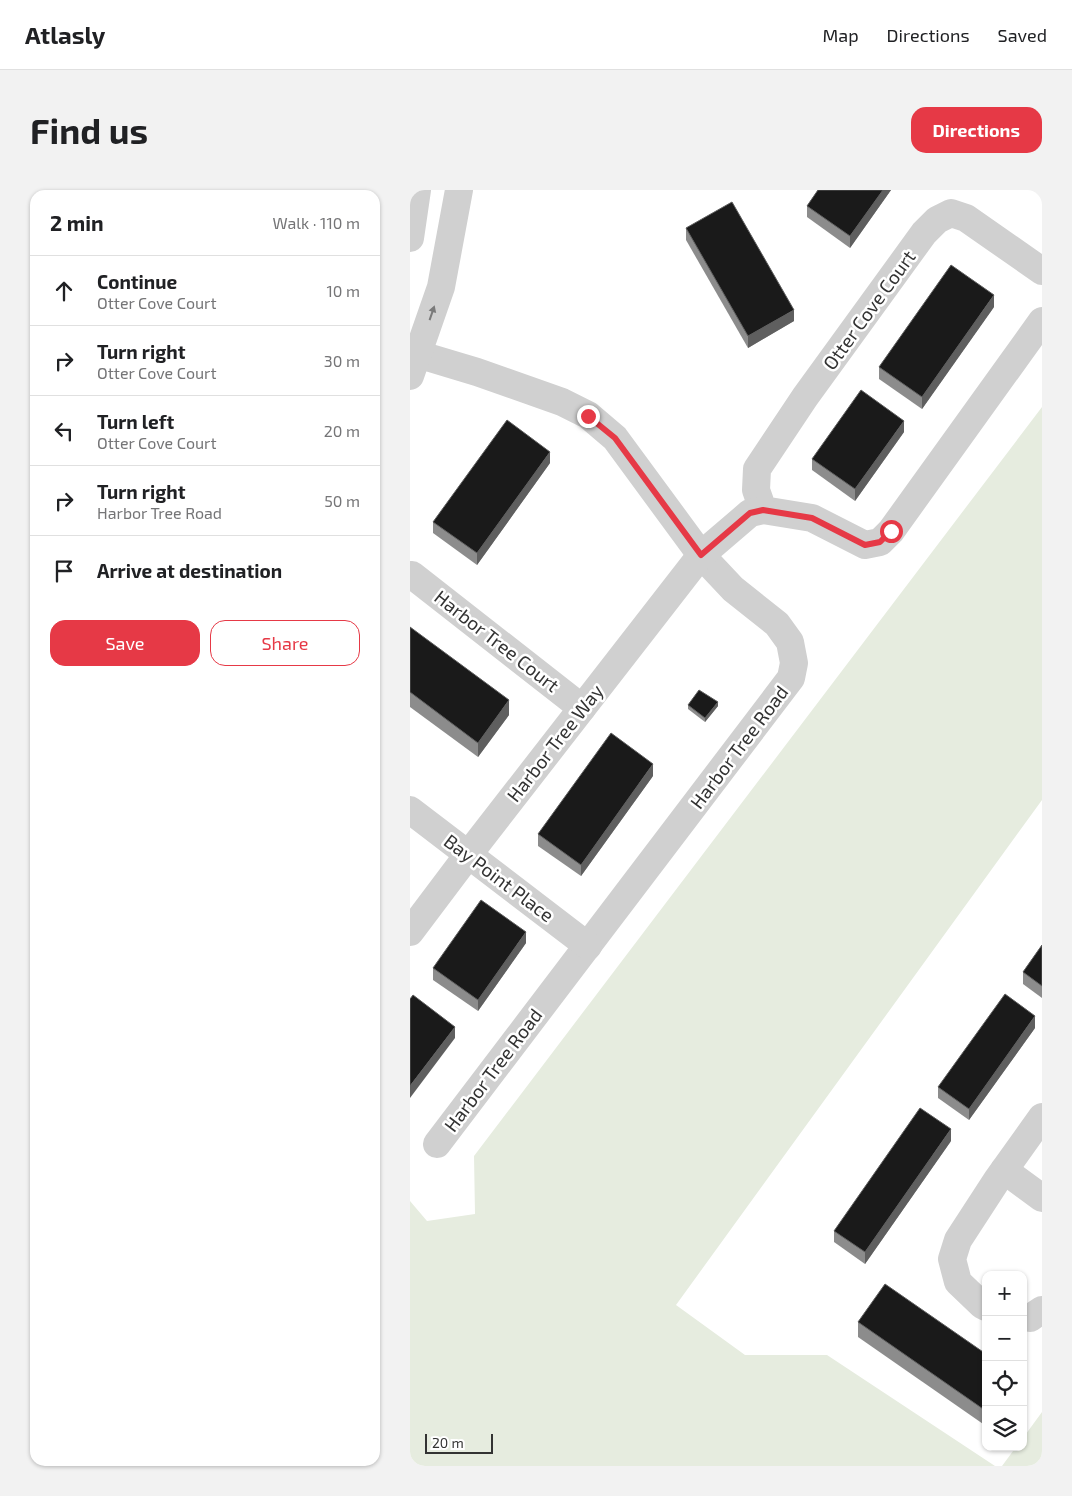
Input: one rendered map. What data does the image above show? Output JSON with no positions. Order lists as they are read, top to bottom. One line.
{"streets":{"street":["Otter Cove Court","Harbor Tree Court","Harbor Tree Way","Harbor Tree Road","Bay Point Place"]},"crossings":[["Harbor Tree Court","Harbor Tree Way"],["Harbor Tree Way","Harbor Tree Road"],["Harbor Tree Way","Bay Point Place"],["Harbor Tree Road","Bay Point Place"]],"scale_bar":"20 m","page":{"header":"Atlasly","nav":["Map","Directions","Saved"],"buttons":["Directions",["Save","Share"]],"title":"Find us","heading":["2 min","Walk · 110 m"],"list":[["Continue","Otter Cove Court","10 m"],["Turn right","Otter Cove Court","30 m"],["Turn left","Otter Cove Court","20 m"],["Turn right","Harbor Tree Road","50 m"],"Arrive at destination"],"map_buttons":["+","−"],"scale":"20 m"}}
